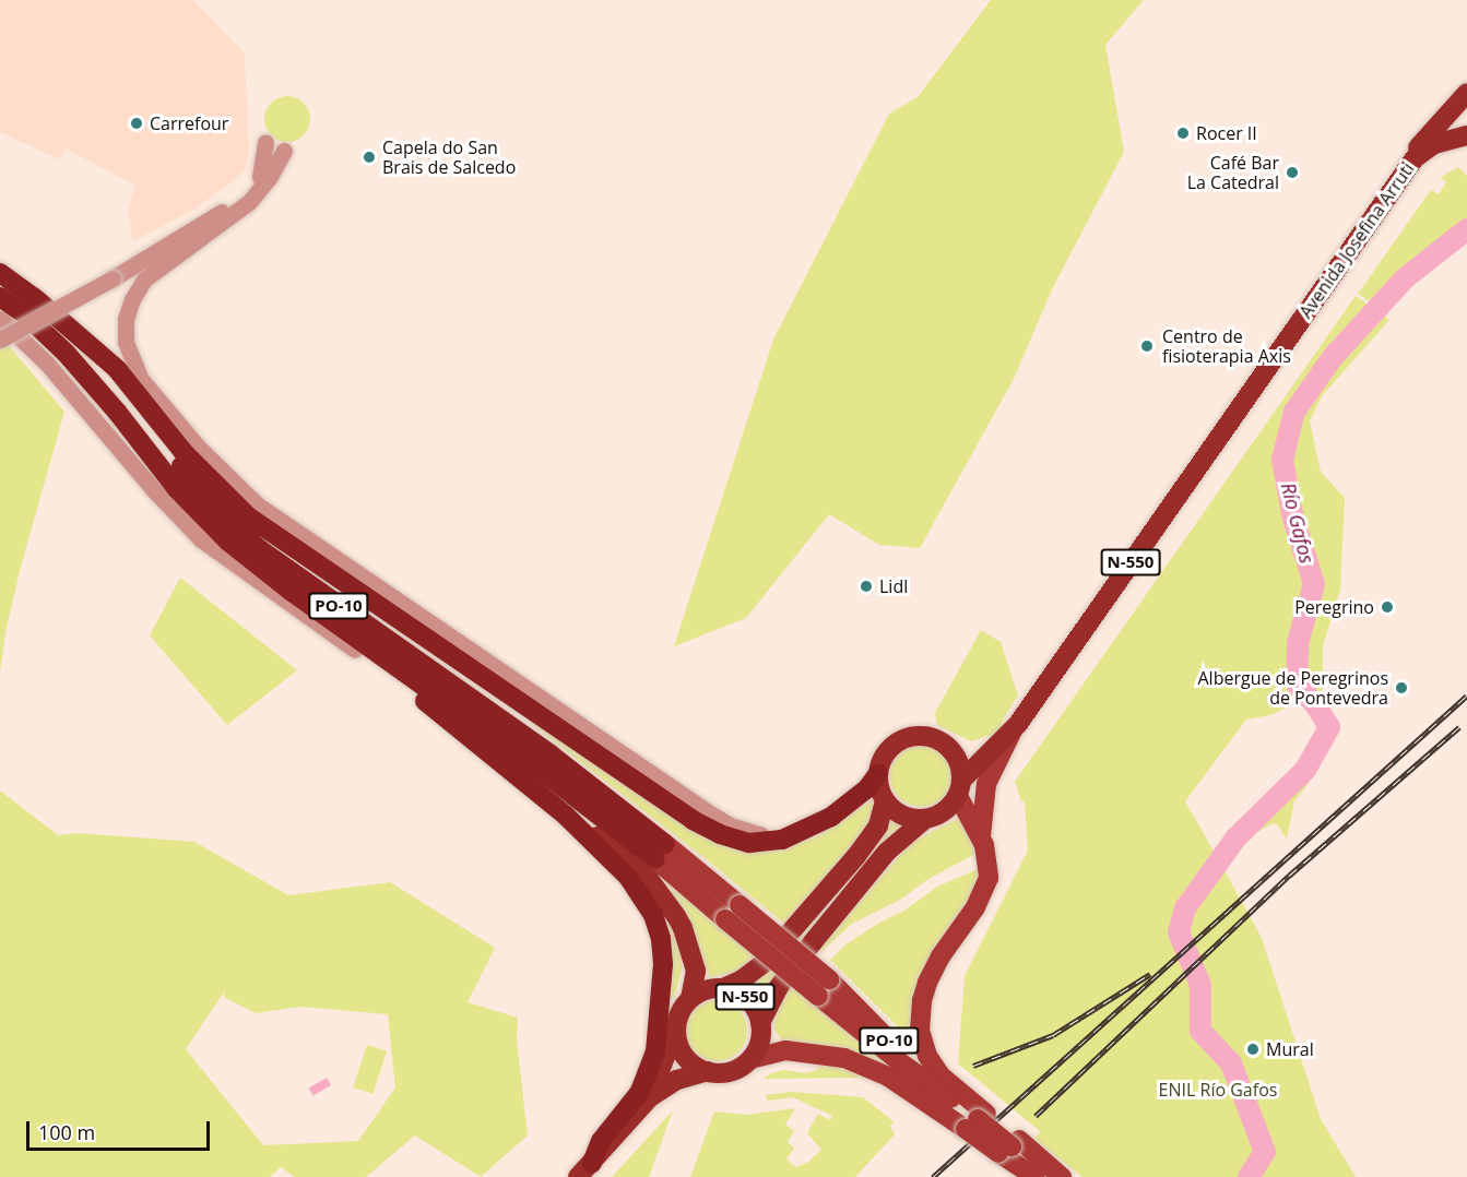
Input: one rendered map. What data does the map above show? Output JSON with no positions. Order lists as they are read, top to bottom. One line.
{"streets":{"highway":["Avenida Josefina Arruti","N-550","PO-10"]},"crossings":[["Avenida Josefina Arruti","N-550"]],"water":["Río Gafos"],"parks":["ENIL Río Gafos"],"places":["Carrefour","Rocer II","Capela do San Brais de Salcedo","Café Bar La Catedral","Centro de fisioterapia Axis","Lidl","Peregrino","Albergue de Peregrinos de Pontevedra","Mural"],"scale_bar":"100 m"}
